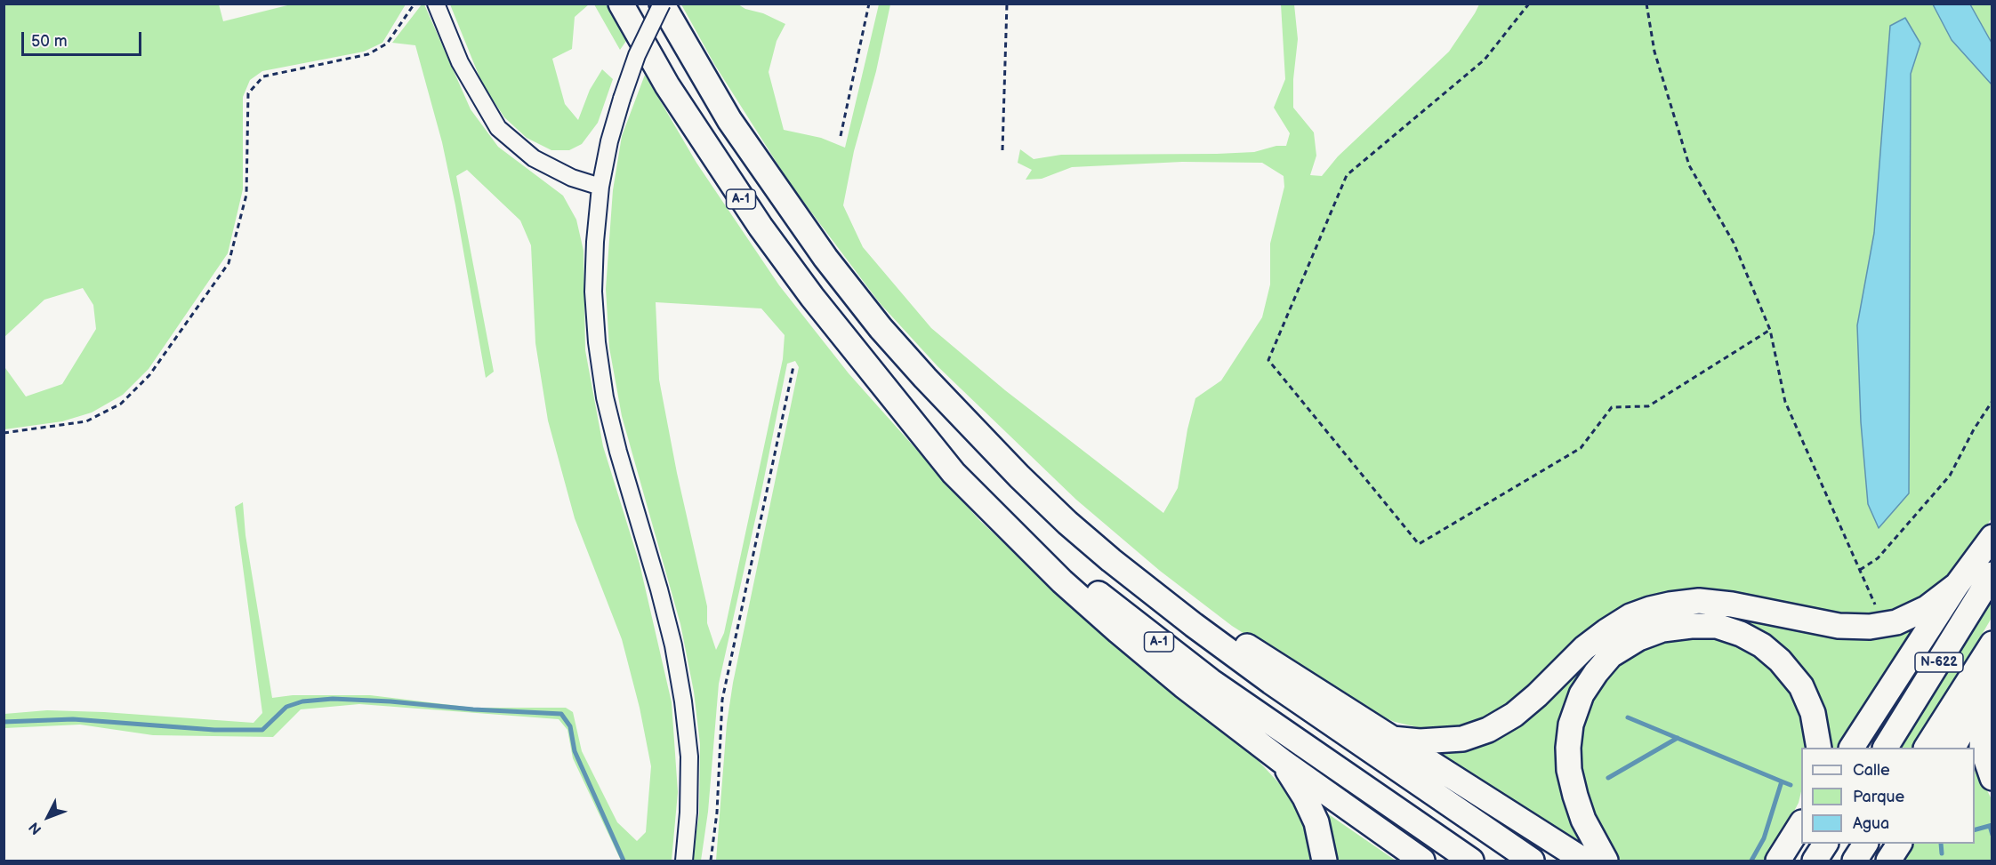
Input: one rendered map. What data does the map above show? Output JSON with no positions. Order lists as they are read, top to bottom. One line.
{"streets":{"highway":["A-1","N-622"]},"legend":["Calle","Parque","Agua"],"scale_bar":"50 m","north":"bottom left"}
